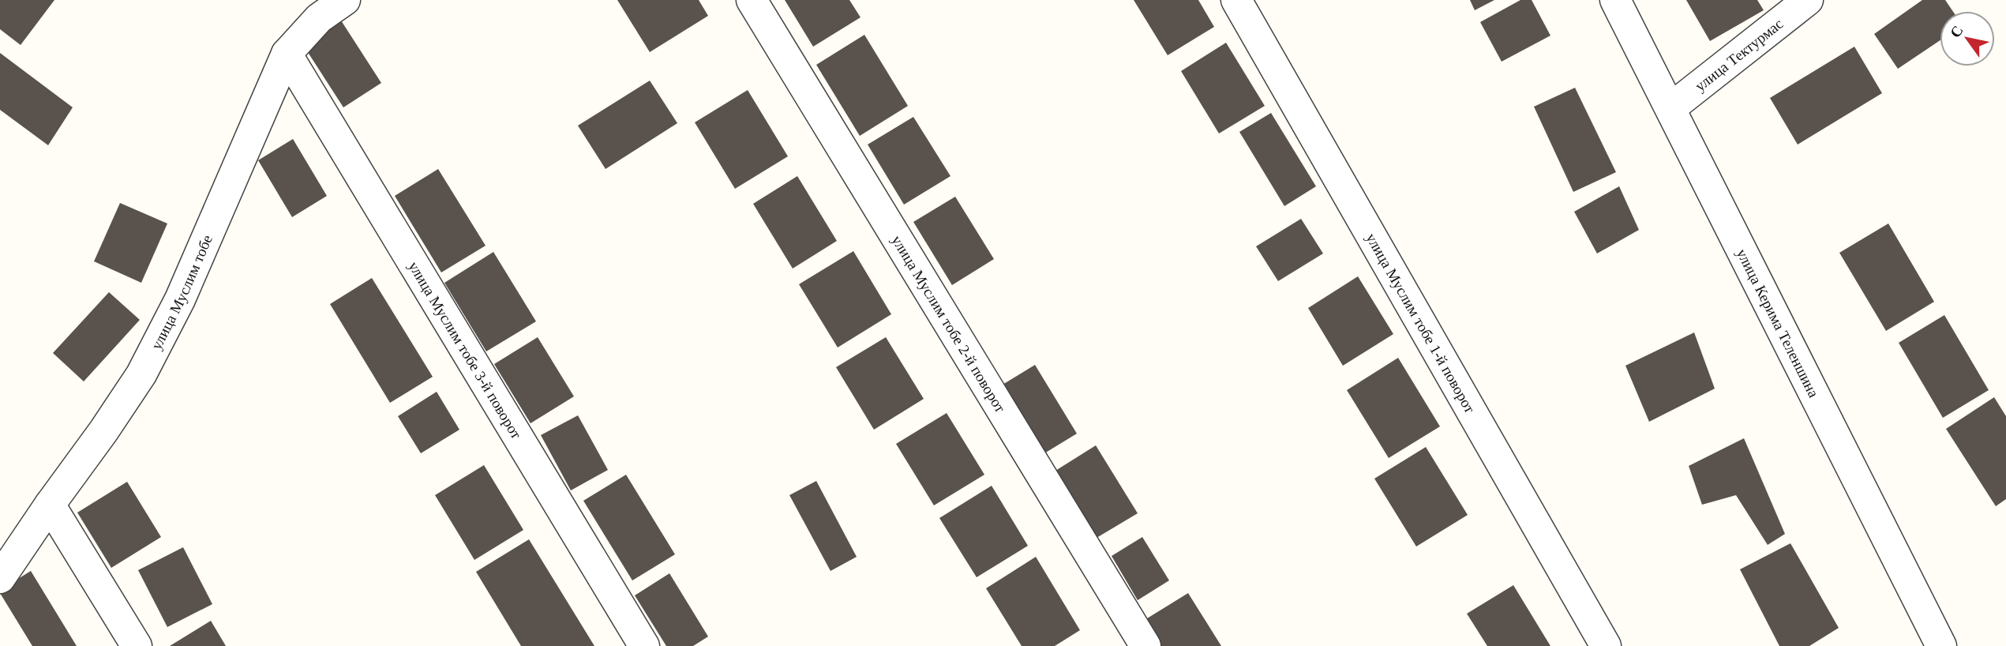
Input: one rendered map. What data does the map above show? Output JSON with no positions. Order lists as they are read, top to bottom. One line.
{"streets":{"street":["улица Тектурмас","улица Муслим тобе","улица Муслим тобе 2-й поворот","улица Муслим тобе 1-й поворот","улица Керима Теленшина","улица Муслим тобе 3-й поворот"]},"crossings":[["улица Тектурмас","улица Керима Теленшина"],["улица Муслим тобе","улица Муслим тобе 3-й поворот"]],"north":"top left"}
